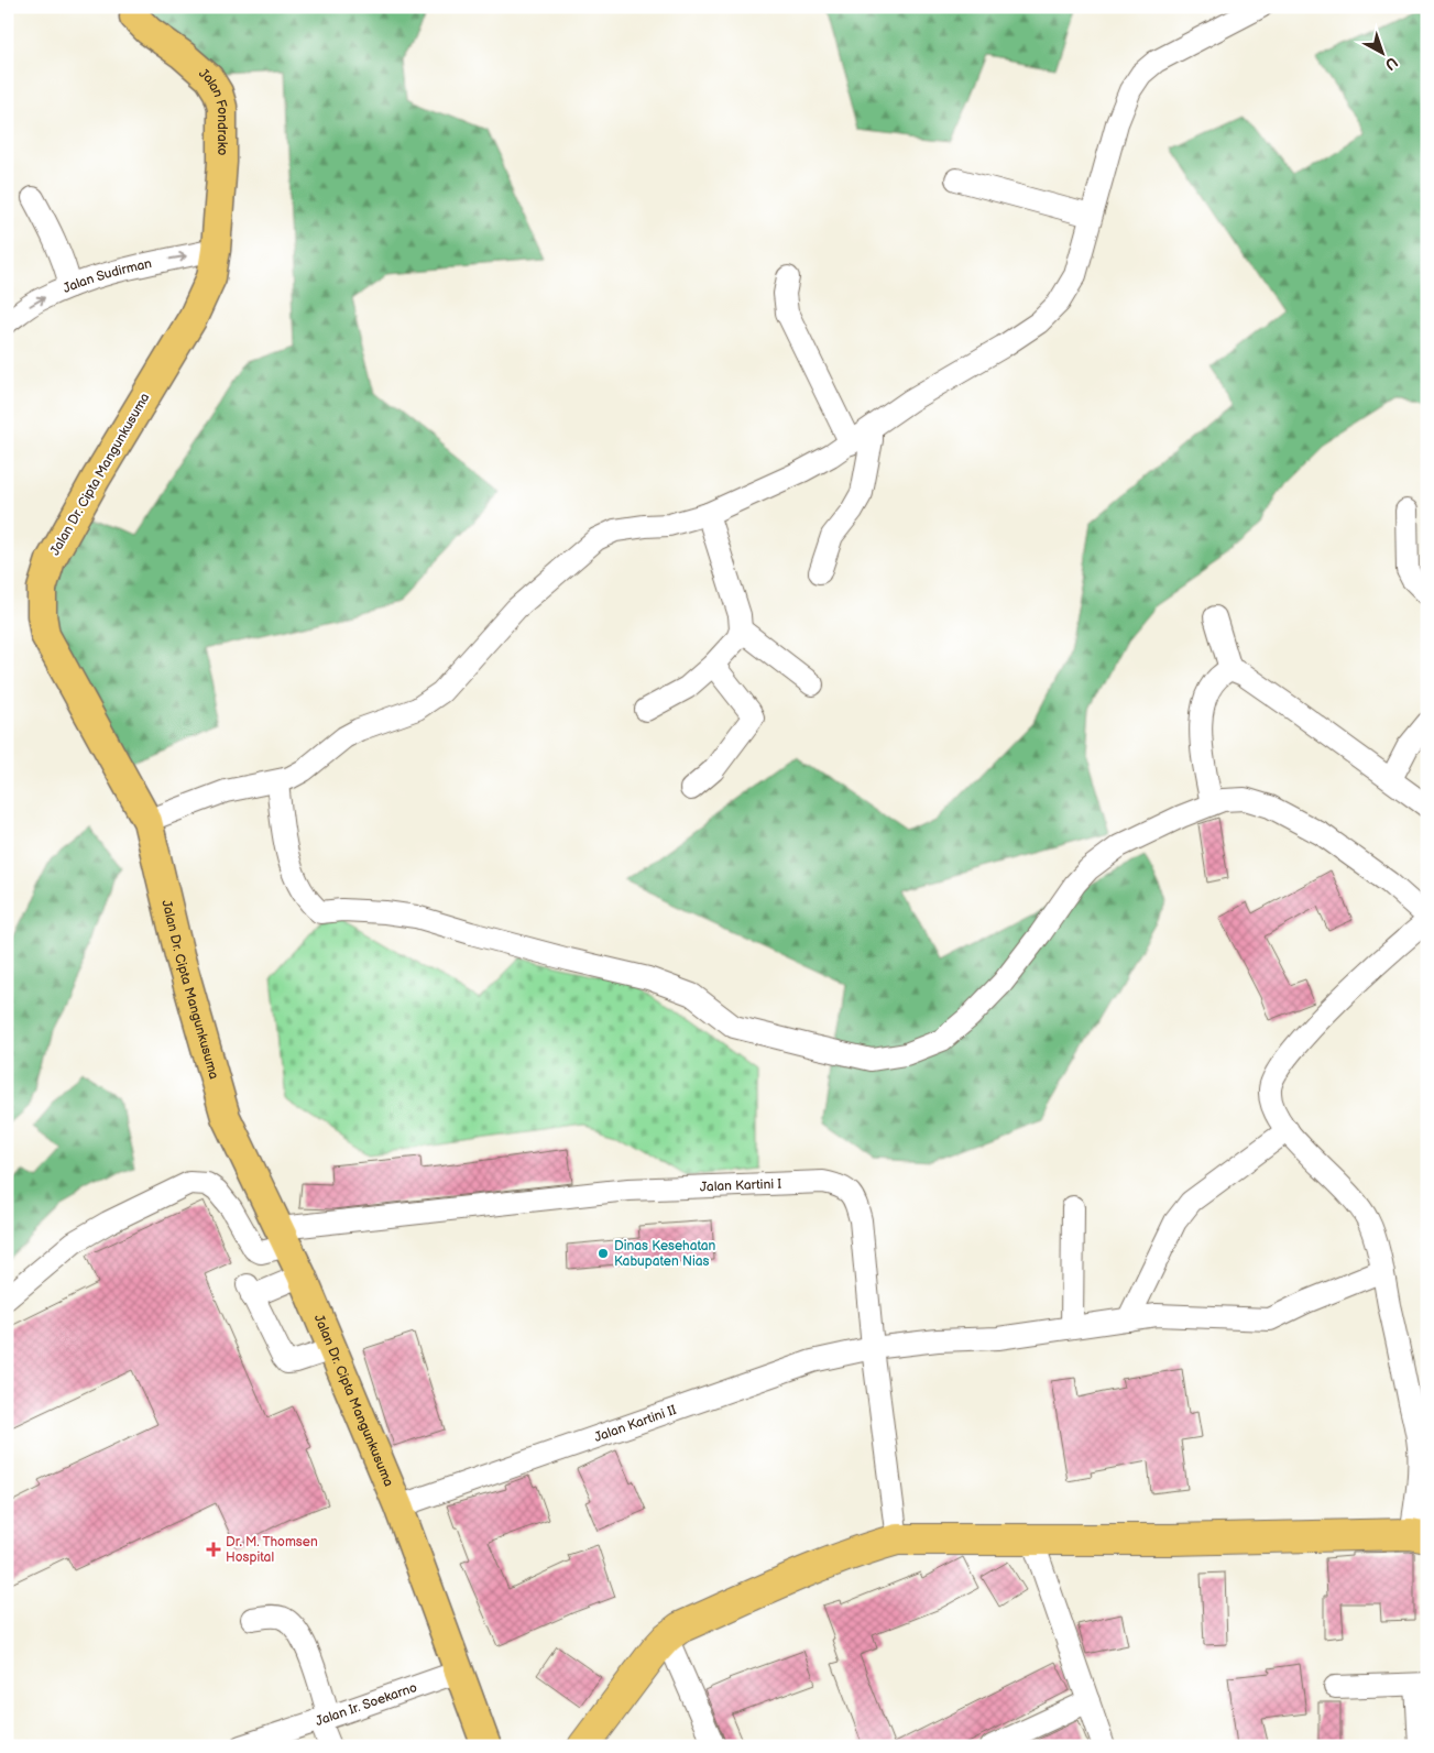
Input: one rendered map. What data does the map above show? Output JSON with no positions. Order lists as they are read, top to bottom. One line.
{"streets":{"main road":["Jalan Fondrako","Jalan Dr. Cipta Mangunkusuma"],"street":["Jalan Sudirman","Jalan Kartini I","Jalan Kartini II","Jalan Ir. Soekarno"]},"crossings":[["Jalan Fondrako","Jalan Sudirman"],["Jalan Fondrako","Jalan Dr. Cipta Mangunkusuma"],["Jalan Sudirman","Jalan Dr. Cipta Mangunkusuma"],["Jalan Dr. Cipta Mangunkusuma","Jalan Kartini I"],["Jalan Dr. Cipta Mangunkusuma","Jalan Kartini II"],["Jalan Dr. Cipta Mangunkusuma","Jalan Ir. Soekarno"],["Jalan Kartini I","Jalan Kartini II"]],"one_way":["Jalan Sudirman"],"places":{"other":["Dinas Kesehatan Kabupaten Nias"],"health":["Dr. M. Thomsen Hospital"]},"north":"bottom right"}
